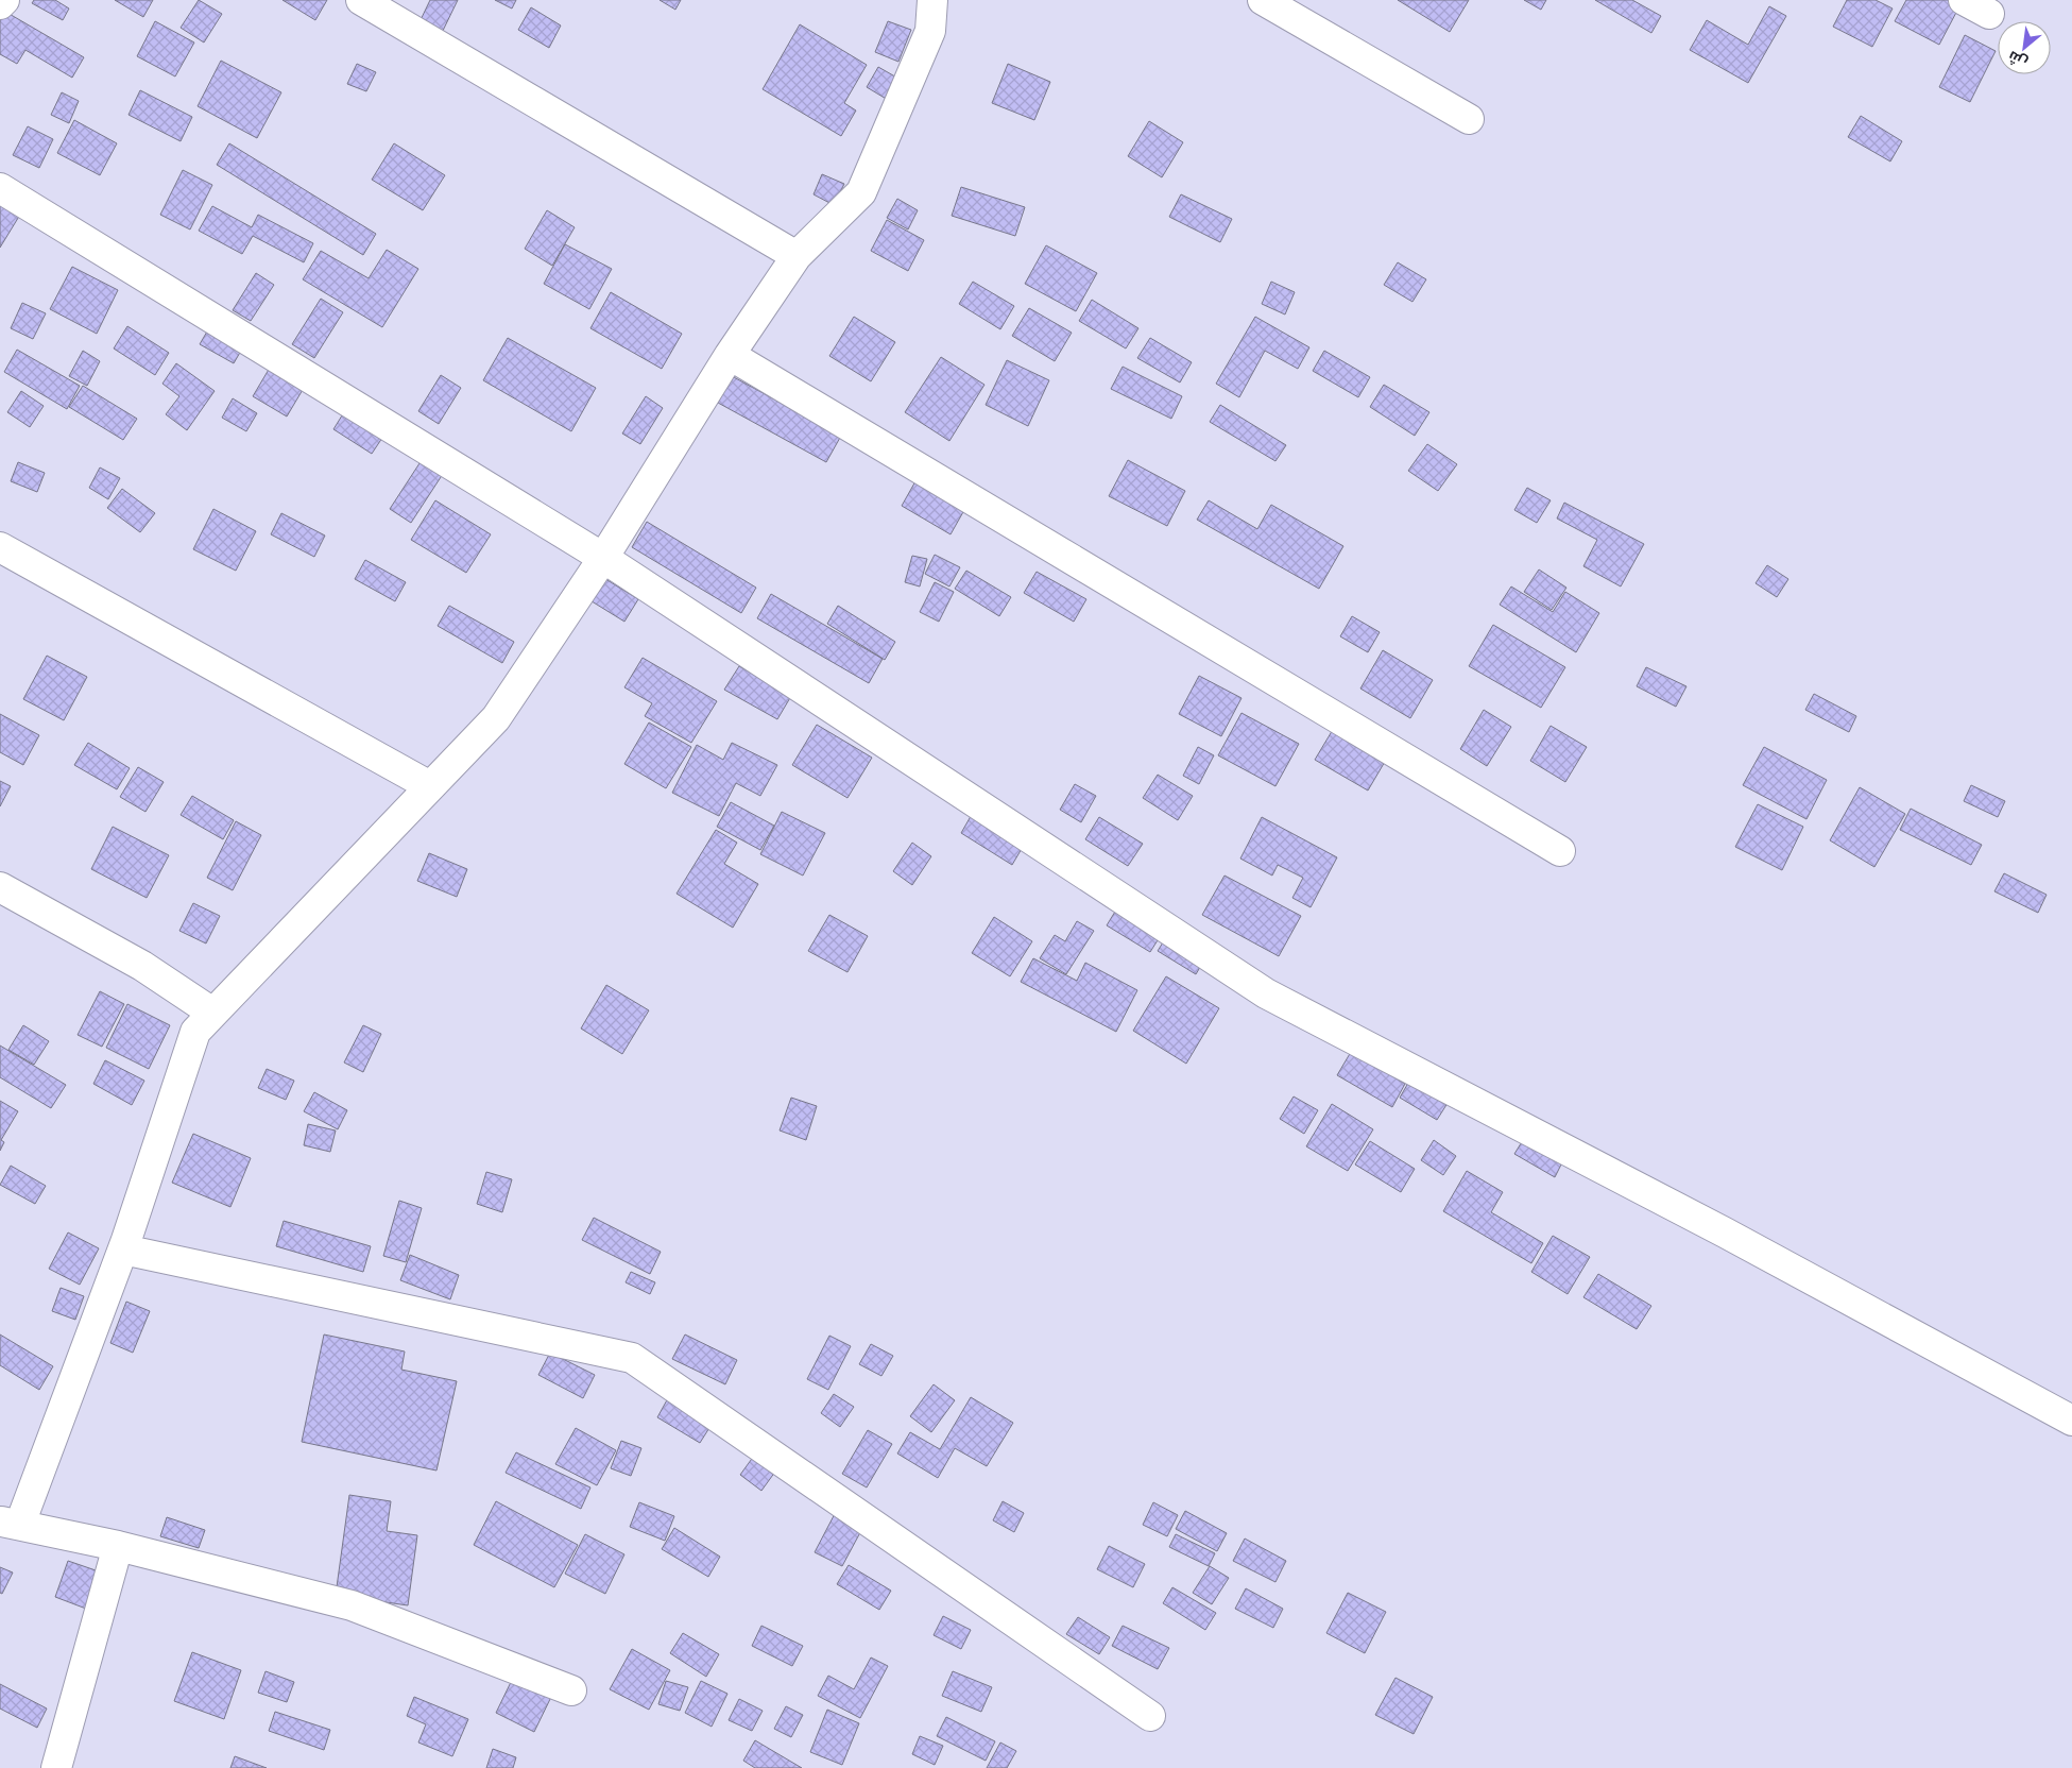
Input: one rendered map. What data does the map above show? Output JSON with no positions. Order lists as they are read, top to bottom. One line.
{"north":"bottom left"}
